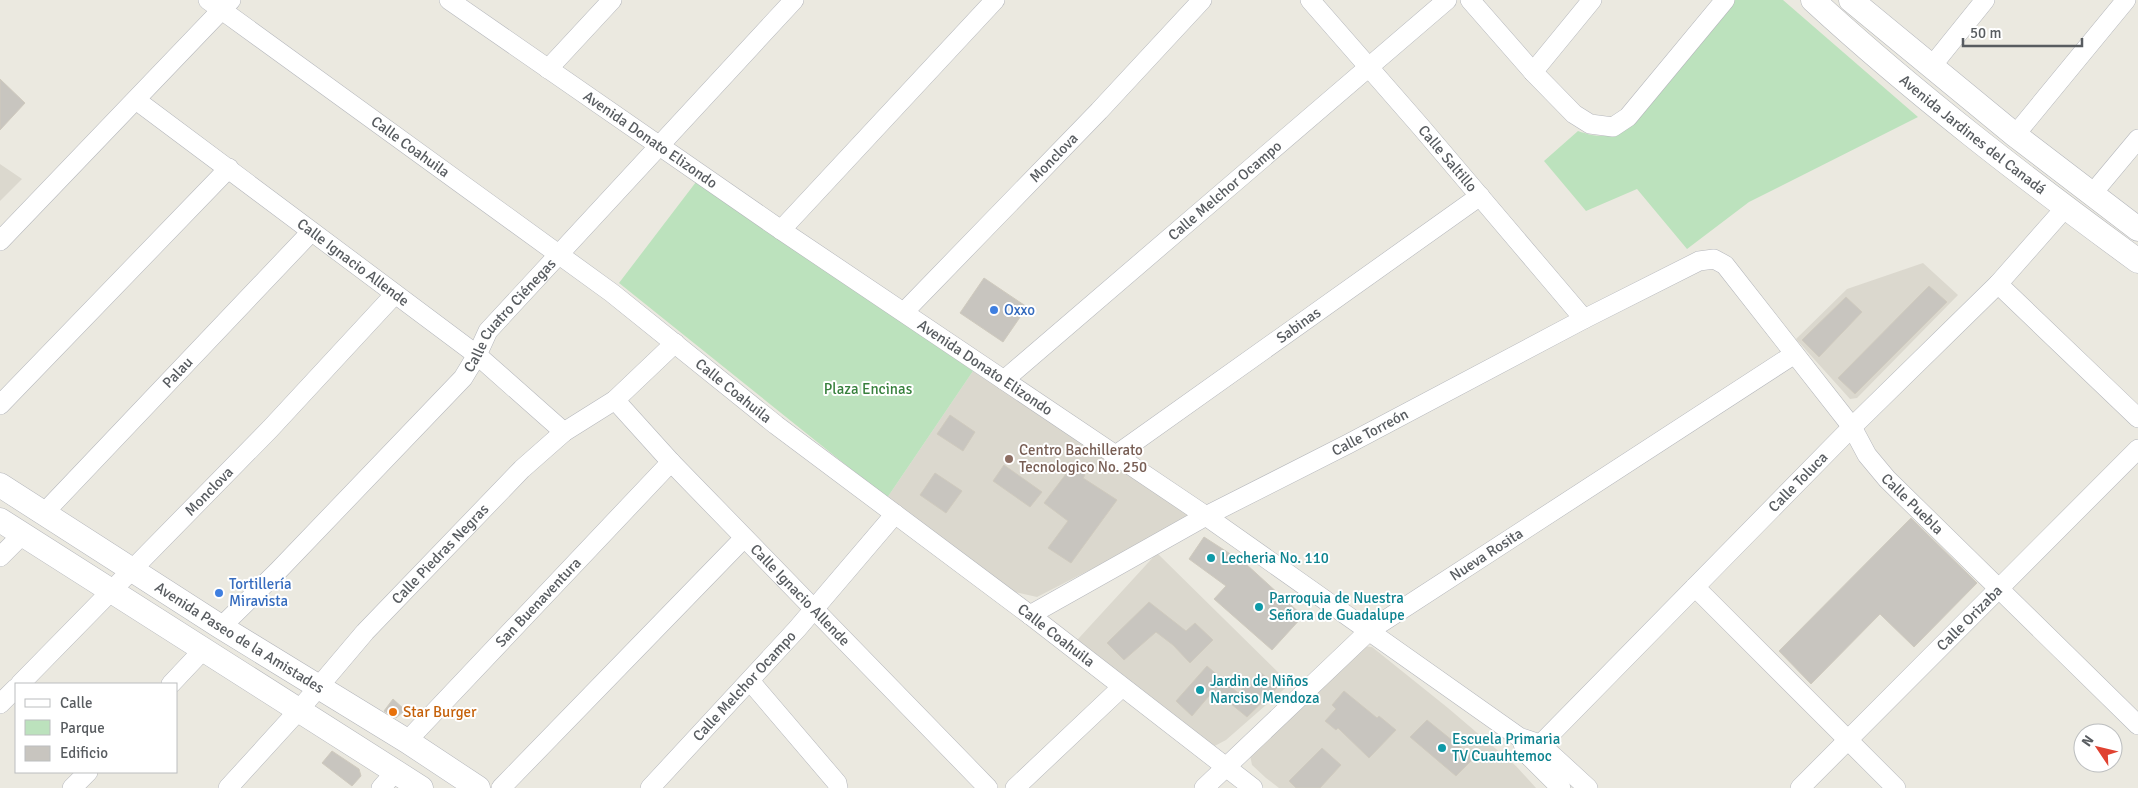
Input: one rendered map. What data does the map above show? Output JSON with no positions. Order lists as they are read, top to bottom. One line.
{"streets":{"street":["Avenida Jardines del Canadá","Avenida Donato Elizondo","Calle Coahuila","Monclova","Calle Saltillo","Calle Melchor Ocampo","Calle Ignacio Allende","Calle Cuatro Ciénegas","Sabinas","Palau","Calle Torreón","Calle Toluca","Calle Puebla","Calle Piedras Negras","Nueva Rosita","San Buenaventura","Calle Orizaba","Avenida Paseo de la Amistades"]},"crossings":[["Avenida Jardines del Canadá","Calle Toluca"],["Avenida Donato Elizondo","Monclova"],["Avenida Donato Elizondo","Calle Melchor Ocampo"],["Avenida Donato Elizondo","Calle Cuatro Ciénegas"],["Avenida Donato Elizondo","Sabinas"],["Avenida Donato Elizondo","Calle Torreón"],["Avenida Donato Elizondo","Calle Toluca"],["Avenida Donato Elizondo","Nueva Rosita"],["Calle Coahuila","Calle Melchor Ocampo"],["Calle Coahuila","Calle Cuatro Ciénegas"],["Calle Coahuila","Calle Torreón"],["Calle Coahuila","Calle Piedras Negras"],["Calle Coahuila","Nueva Rosita"],["Monclova","Calle Ignacio Allende"],["Monclova","Avenida Paseo de la Amistades"],["Calle Saltillo","Calle Melchor Ocampo"],["Calle Saltillo","Sabinas"],["Calle Saltillo","Calle Torreón"],["Calle Melchor Ocampo","Calle Ignacio Allende"],["Calle Ignacio Allende","Calle Cuatro Ciénegas"],["Calle Ignacio Allende","Palau"],["Calle Ignacio Allende","Calle Piedras Negras"],["Calle Ignacio Allende","San Buenaventura"],["Calle Cuatro Ciénegas","Avenida Paseo de la Amistades"],["Palau","Avenida Paseo de la Amistades"],["Calle Torreón","Calle Puebla"],["Calle Toluca","Calle Puebla"],["Calle Puebla","Nueva Rosita"],["Calle Puebla","Calle Orizaba"],["Calle Piedras Negras","Avenida Paseo de la Amistades"],["San Buenaventura","Avenida Paseo de la Amistades"]],"parks":["Plaza Encinas"],"places":["Oxxo","Centro Bachillerato Tecnologico No. 250","Lecheria No. 110","Tortillería Miravista","Parroquia de Nuestra Señora de Guadalupe","Jardin de Niños Narciso Mendoza","Star Burger","Escuela Primaria TV Cuauhtemoc"],"legend":["Calle","Parque","Edificio"],"scale_bar":"50 m","north":"top left"}
